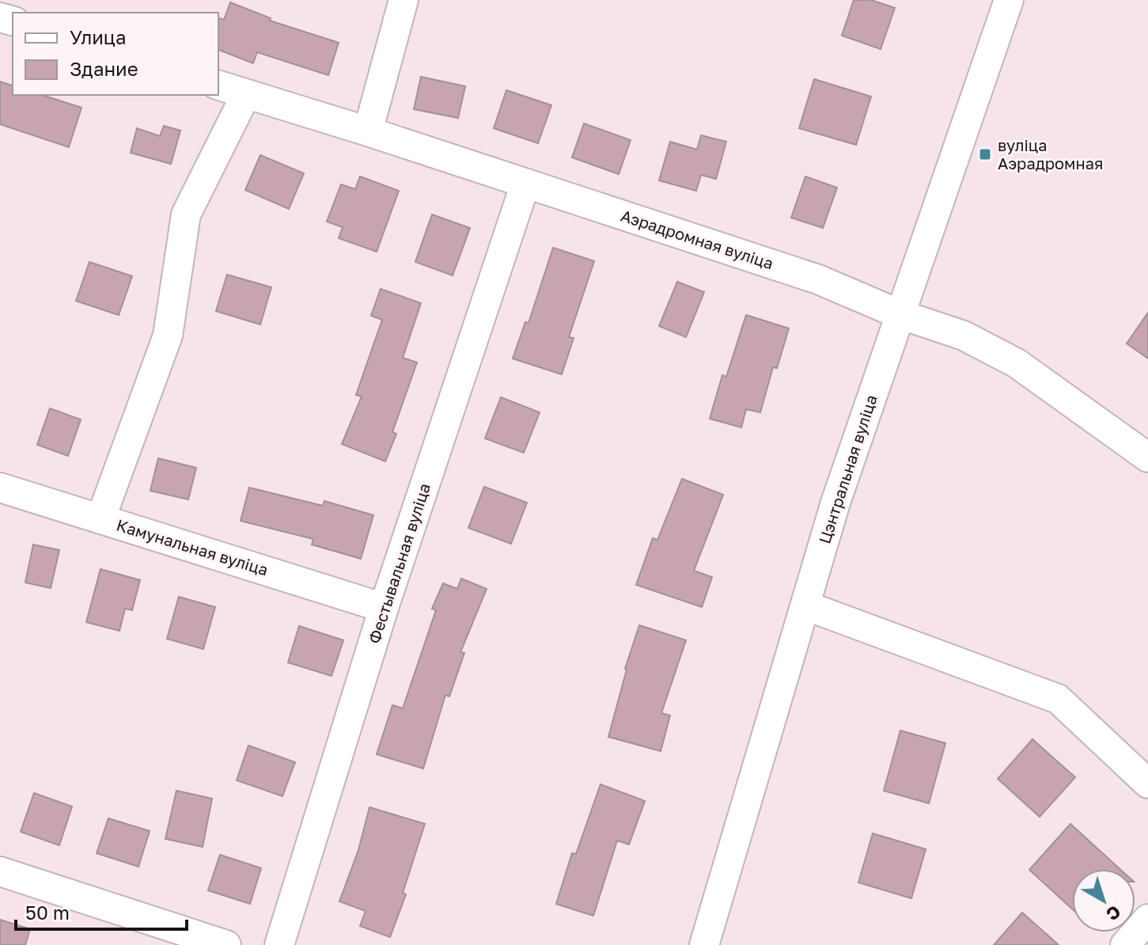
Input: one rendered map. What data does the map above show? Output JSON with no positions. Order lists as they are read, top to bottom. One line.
{"streets":{"street":["Аэрадромная вуліца","Цэнтральная вуліца","Камунальная вуліца","Фестывальная вуліца"]},"crossings":[["Аэрадромная вуліца","Цэнтральная вуліца"],["Аэрадромная вуліца","Фестывальная вуліца"],["Камунальная вуліца","Фестывальная вуліца"]],"places":{"transit":["вуліца Аэрадромная"]},"legend":["Улица","Здание"],"scale_bar":"50 m","north":"bottom right"}
